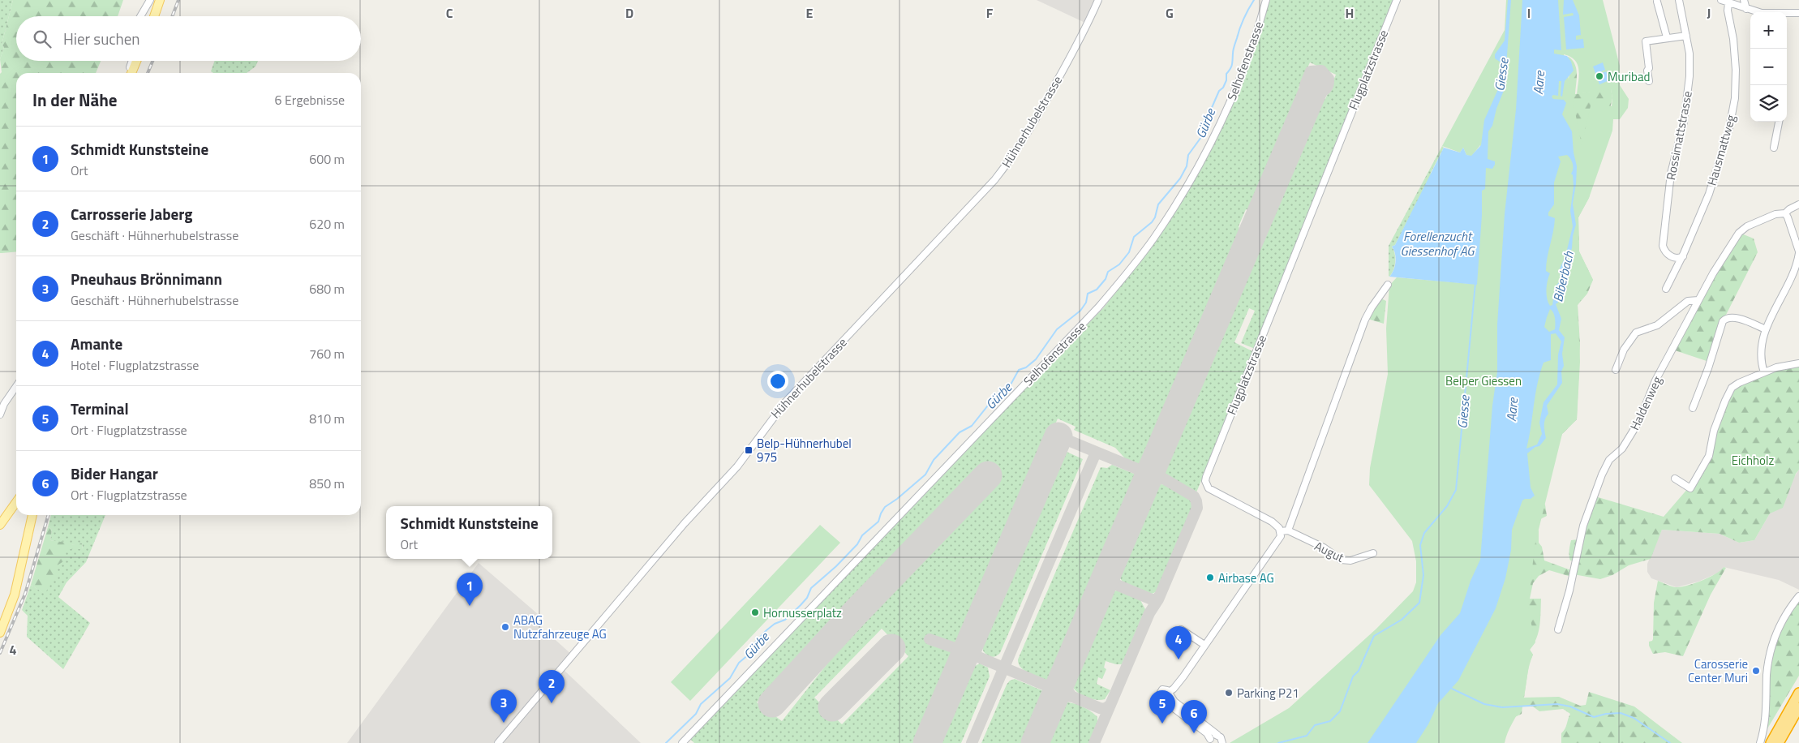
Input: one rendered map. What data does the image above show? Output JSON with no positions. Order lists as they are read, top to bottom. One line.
{"streets":{"street":["Selhofenstrasse","Flugplatzstrasse","Hühnerhubelstrasse","Rossimattstrasse","Hausmattweg","Haldenweg","Augut"]},"crossings":[["Rossimattstrasse","Hausmattweg"]],"water":["Giesse","Aare","Gürbe","Forellenzucht Giessenhof AG","Biberbach"],"parks":["Belper Giessen","Eichholz"],"places":{"other":["Muribad","Airbase AG","Hornusserplatz","ABAG Nutzfahrzeuge AG","Carosserie Center Muri","Parking P21"],"transit":["Belp-Hühnerhubel 975"]},"page":{"map_buttons":["+","−"],"search":"Hier suchen","heading":["In der Nähe","6 Ergebnisse"],"list":[{"mark":"1","name":"Schmidt Kunststeine","note":"Ort","value":"600 m"},{"mark":"2","name":"Carrosserie Jaberg","note":"Geschäft · Hühnerhubelstrasse","value":"620 m"},{"mark":"3","name":"Pneuhaus Brönnimann","note":"Geschäft · Hühnerhubelstrasse","value":"680 m"},{"mark":"4","name":"Amante","note":"Hotel · Flugplatzstrasse","value":"760 m"},{"mark":"5","name":"Terminal","note":"Ort · Flugplatzstrasse","value":"810 m"},{"mark":"6","name":"Bider Hangar","note":"Ort · Flugplatzstrasse","value":"850 m"}],"popup":["Schmidt Kunststeine","Ort"],"pins":["1","4","2","3","5","6"]},"grid":{"columns":["C","D","E","F","G","H","I","J"],"rows":["4"]}}
